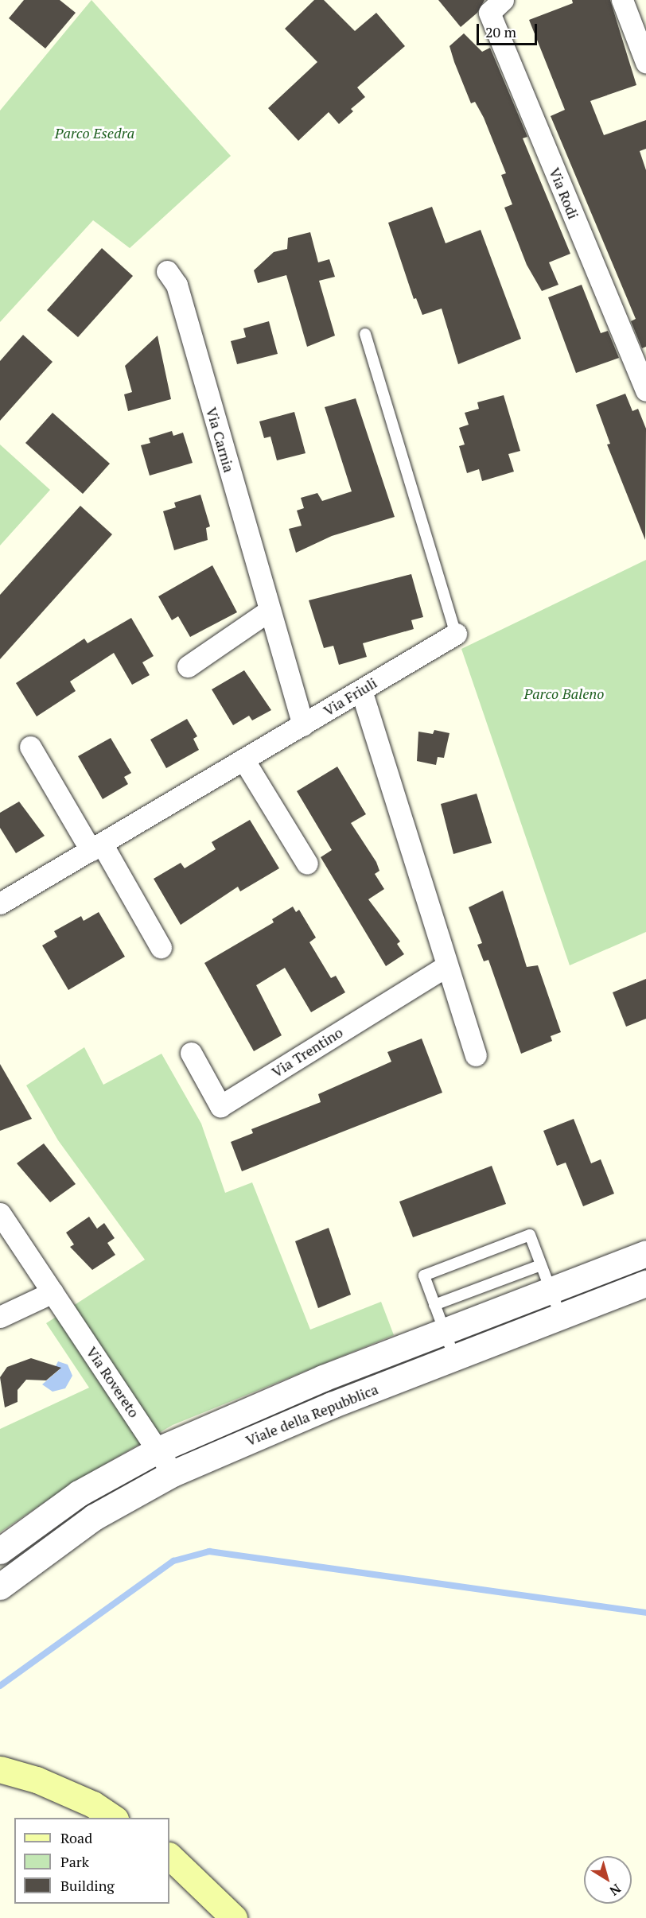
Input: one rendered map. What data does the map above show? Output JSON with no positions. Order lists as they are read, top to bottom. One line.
{"streets":{"street":["Via Rodi","Via Carnia","Via Friuli","Via Trentino","Via Rovereto","Viale della Repubblica"]},"crossings":[["Via Carnia","Via Friuli"],["Via Rovereto","Viale della Repubblica"]],"parks":["Parco Esedra","Parco Baleno"],"legend":["Road","Park","Building"],"scale_bar":"20 m","north":"bottom right"}
